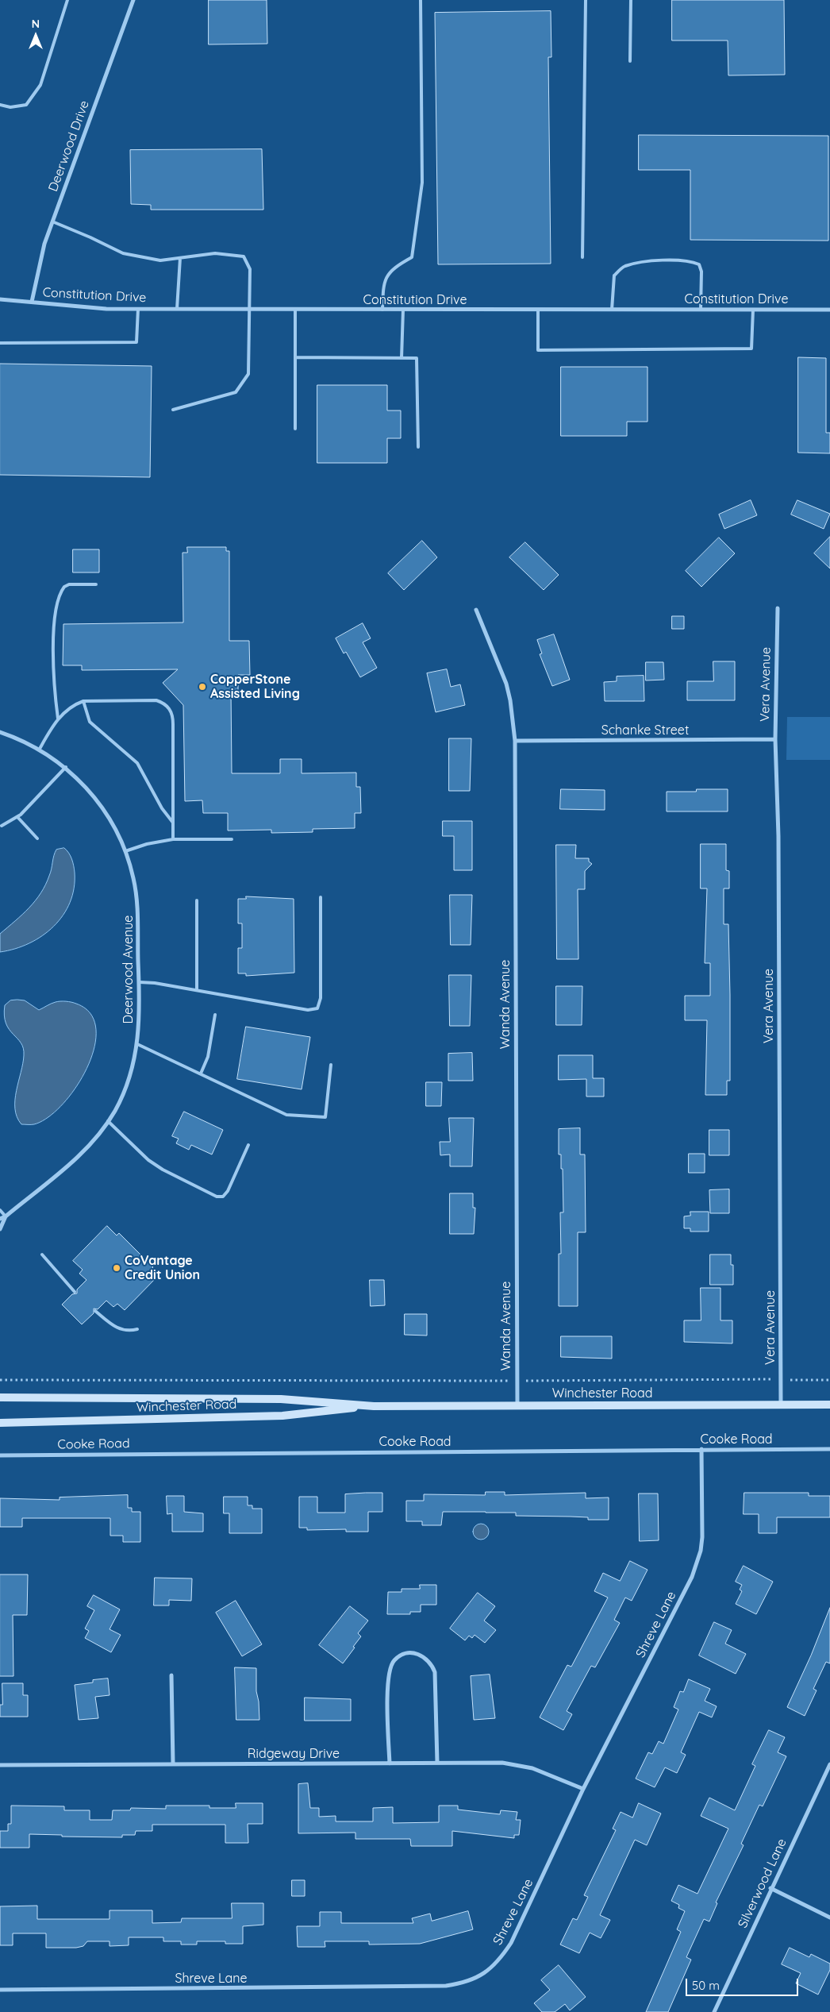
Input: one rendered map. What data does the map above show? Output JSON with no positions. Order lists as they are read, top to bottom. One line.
{"streets":{"main road":["Winchester Road"],"street":["Deerwood Drive","Constitution Drive","Vera Avenue","Schanke Street","Deerwood Avenue","Wanda Avenue","Cooke Road","Shreve Lane","Ridgeway Drive","Silverwood Lane"]},"crossings":[["Deerwood Drive","Constitution Drive"],["Vera Avenue","Schanke Street"],["Vera Avenue","Winchester Road"],["Schanke Street","Wanda Avenue"],["Wanda Avenue","Winchester Road"],["Cooke Road","Shreve Lane"],["Shreve Lane","Ridgeway Drive"]],"places":["CopperStone Assisted Living","CoVantage Credit Union"],"scale_bar":"50 m","north":"top"}
